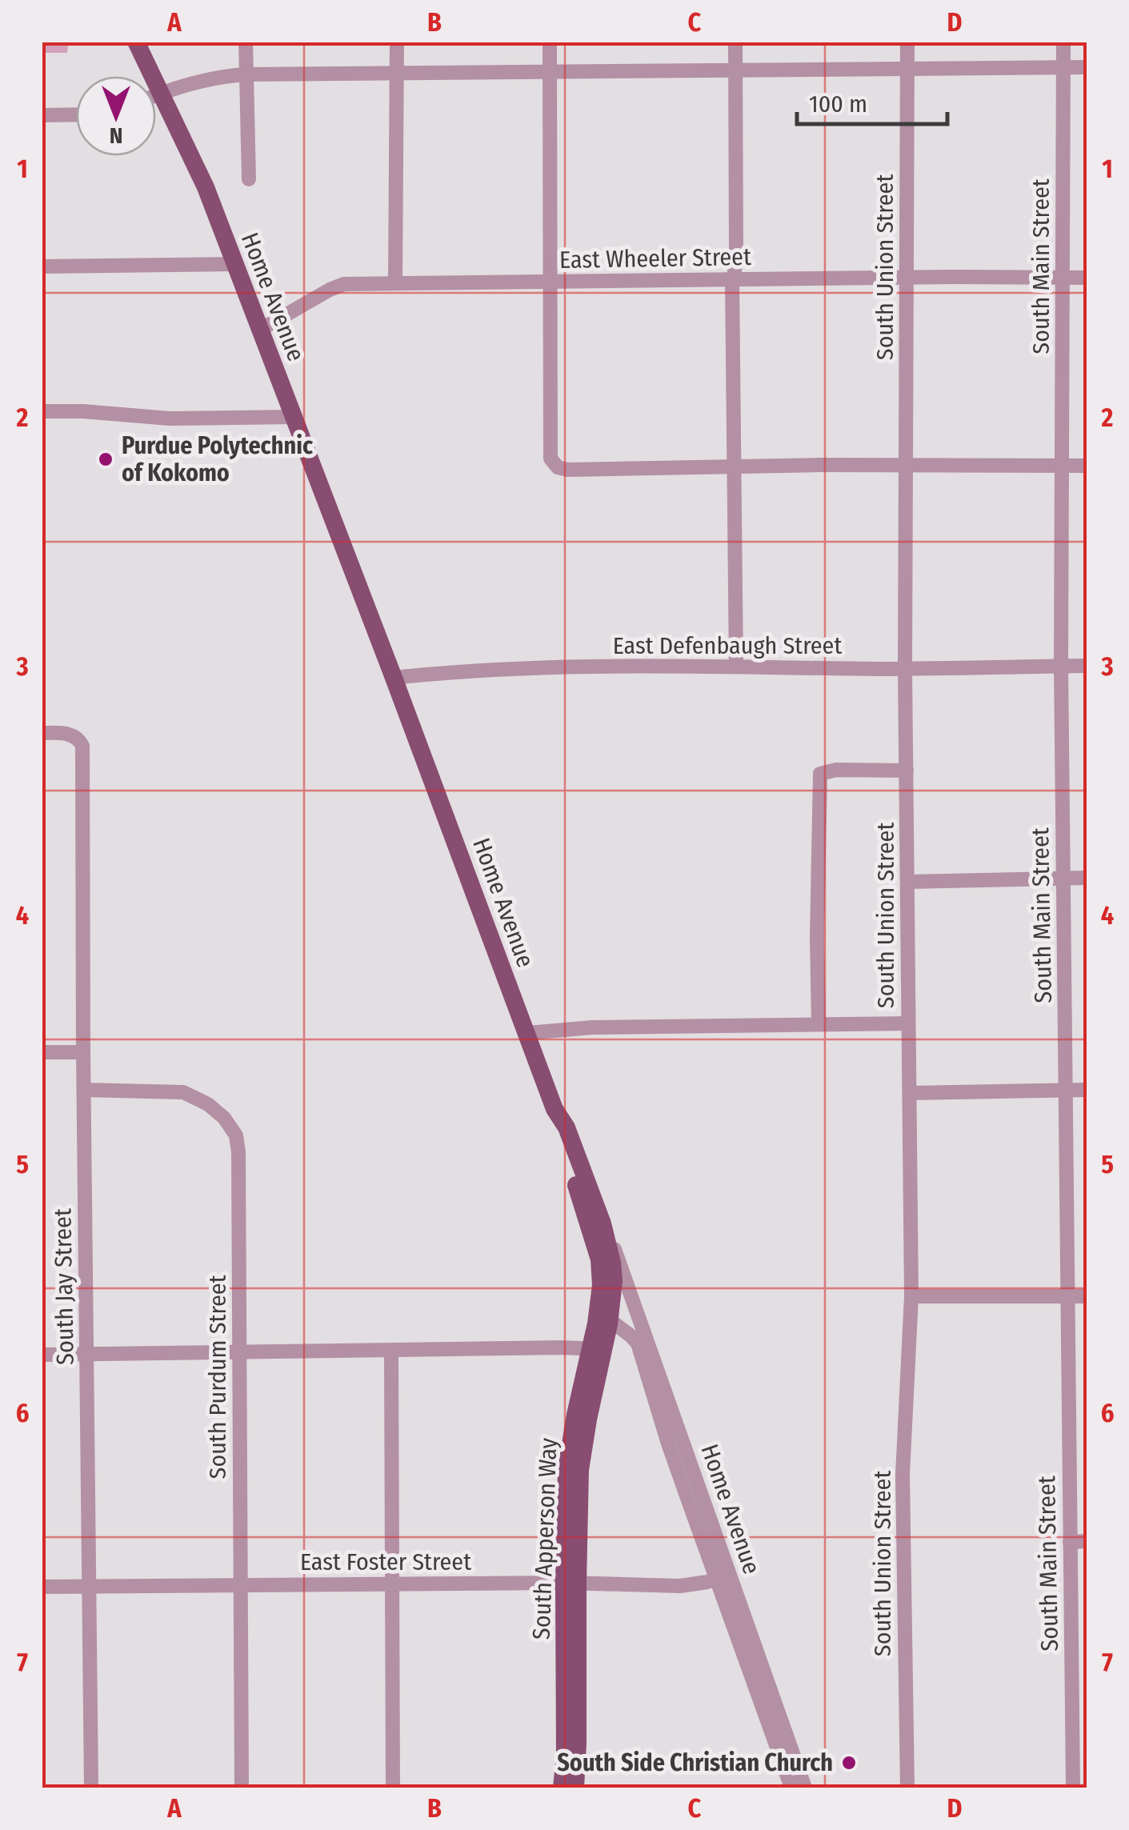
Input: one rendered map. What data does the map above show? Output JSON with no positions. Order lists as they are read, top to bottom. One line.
{"streets":{"main road":["Home Avenue","South Apperson Way"],"street":["East Wheeler Street","South Main Street","South Union Street","East Defenbaugh Street","South Jay Street","South Purdum Street","East Foster Street"]},"crossings":[["East Wheeler Street","South Main Street"],["East Wheeler Street","South Union Street"],["East Wheeler Street","Home Avenue"],["South Main Street","East Defenbaugh Street"],["South Union Street","East Defenbaugh Street"],["Home Avenue","East Defenbaugh Street"],["Home Avenue","South Apperson Way"],["Home Avenue","East Foster Street"],["South Jay Street","South Purdum Street"],["South Jay Street","East Foster Street"],["South Purdum Street","East Foster Street"],["South Apperson Way","East Foster Street"]],"places":["Purdue Polytechnic of Kokomo","South Side Christian Church"],"scale_bar":"100 m","north":"bottom","grid":{"columns":["A","B","C","D"],"rows":["1","2","3","4","5","6","7"]}}
